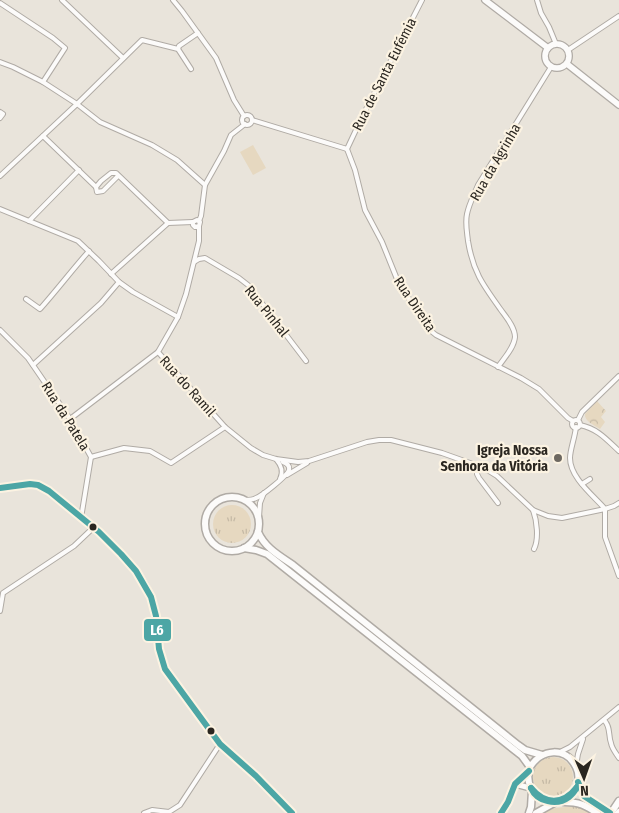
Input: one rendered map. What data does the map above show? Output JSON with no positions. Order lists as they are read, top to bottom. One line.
{"streets":{"street":["Rua de Santa Eufémia","Rua da Agrinha","Rua Direita","Rua Pinhal","Rua do Ramil","Rua da Patela"]},"crossings":[["Rua de Santa Eufémia","Rua Direita"],["Rua da Agrinha","Rua Direita"],["Rua Pinhal","Rua do Ramil"]],"places":["Igreja Nossa Senhora da Vitória"],"lines":["transit line L6"],"north":"bottom"}
